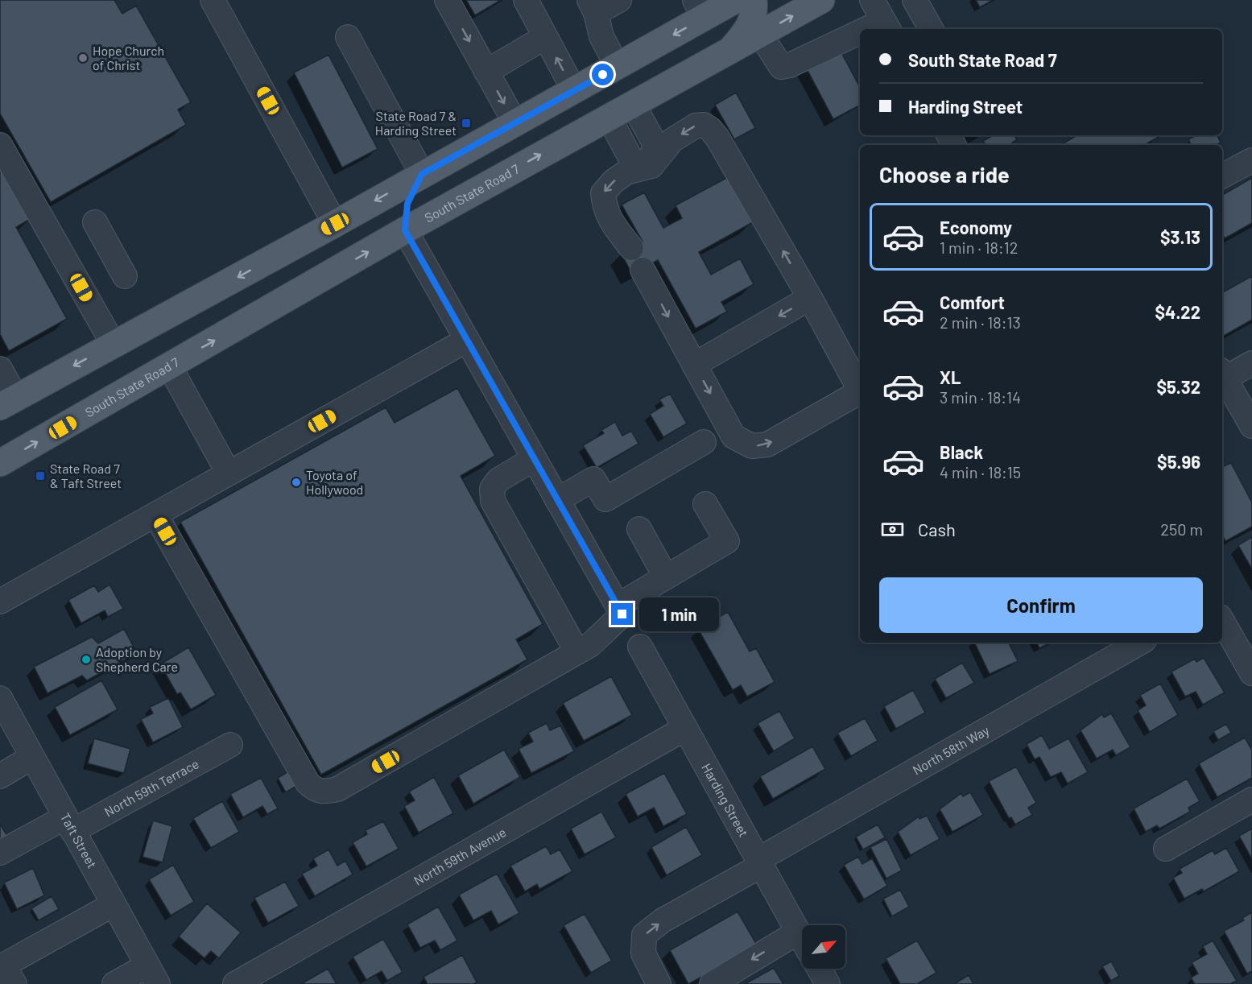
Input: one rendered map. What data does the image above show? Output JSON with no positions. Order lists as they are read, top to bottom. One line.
{"streets":{"main road":["South State Road 7"],"street":["North 58th Way","North 59th Terrace","Harding Street","Taft Street","North 59th Avenue"]},"crossings":[["North 58th Way","Harding Street"],["North 59th Terrace","Taft Street"],["Harding Street","North 59th Avenue"]],"places":{"other":["Hope Church of Christ","Toyota of Hollywood","Adoption by Shepherd Care"],"transit":["State Road 7 & Harding Street","State Road 7 & Taft Street"]},"north":"top right","page":{"banner":["South State Road 7","Harding Street"],"heading":"Choose a ride","list":[{"name":"Economy","note":"1 min · 18:12","value":"$3.13"},{"name":"Comfort","note":"2 min · 18:13","value":"$4.22"},{"name":"XL","note":"3 min · 18:14","value":"$5.32"},{"name":"Black","note":"4 min · 18:15","value":"$5.96"}],"pay":["Cash","250 m"],"buttons":"Confirm","bubble":"1 min"}}
